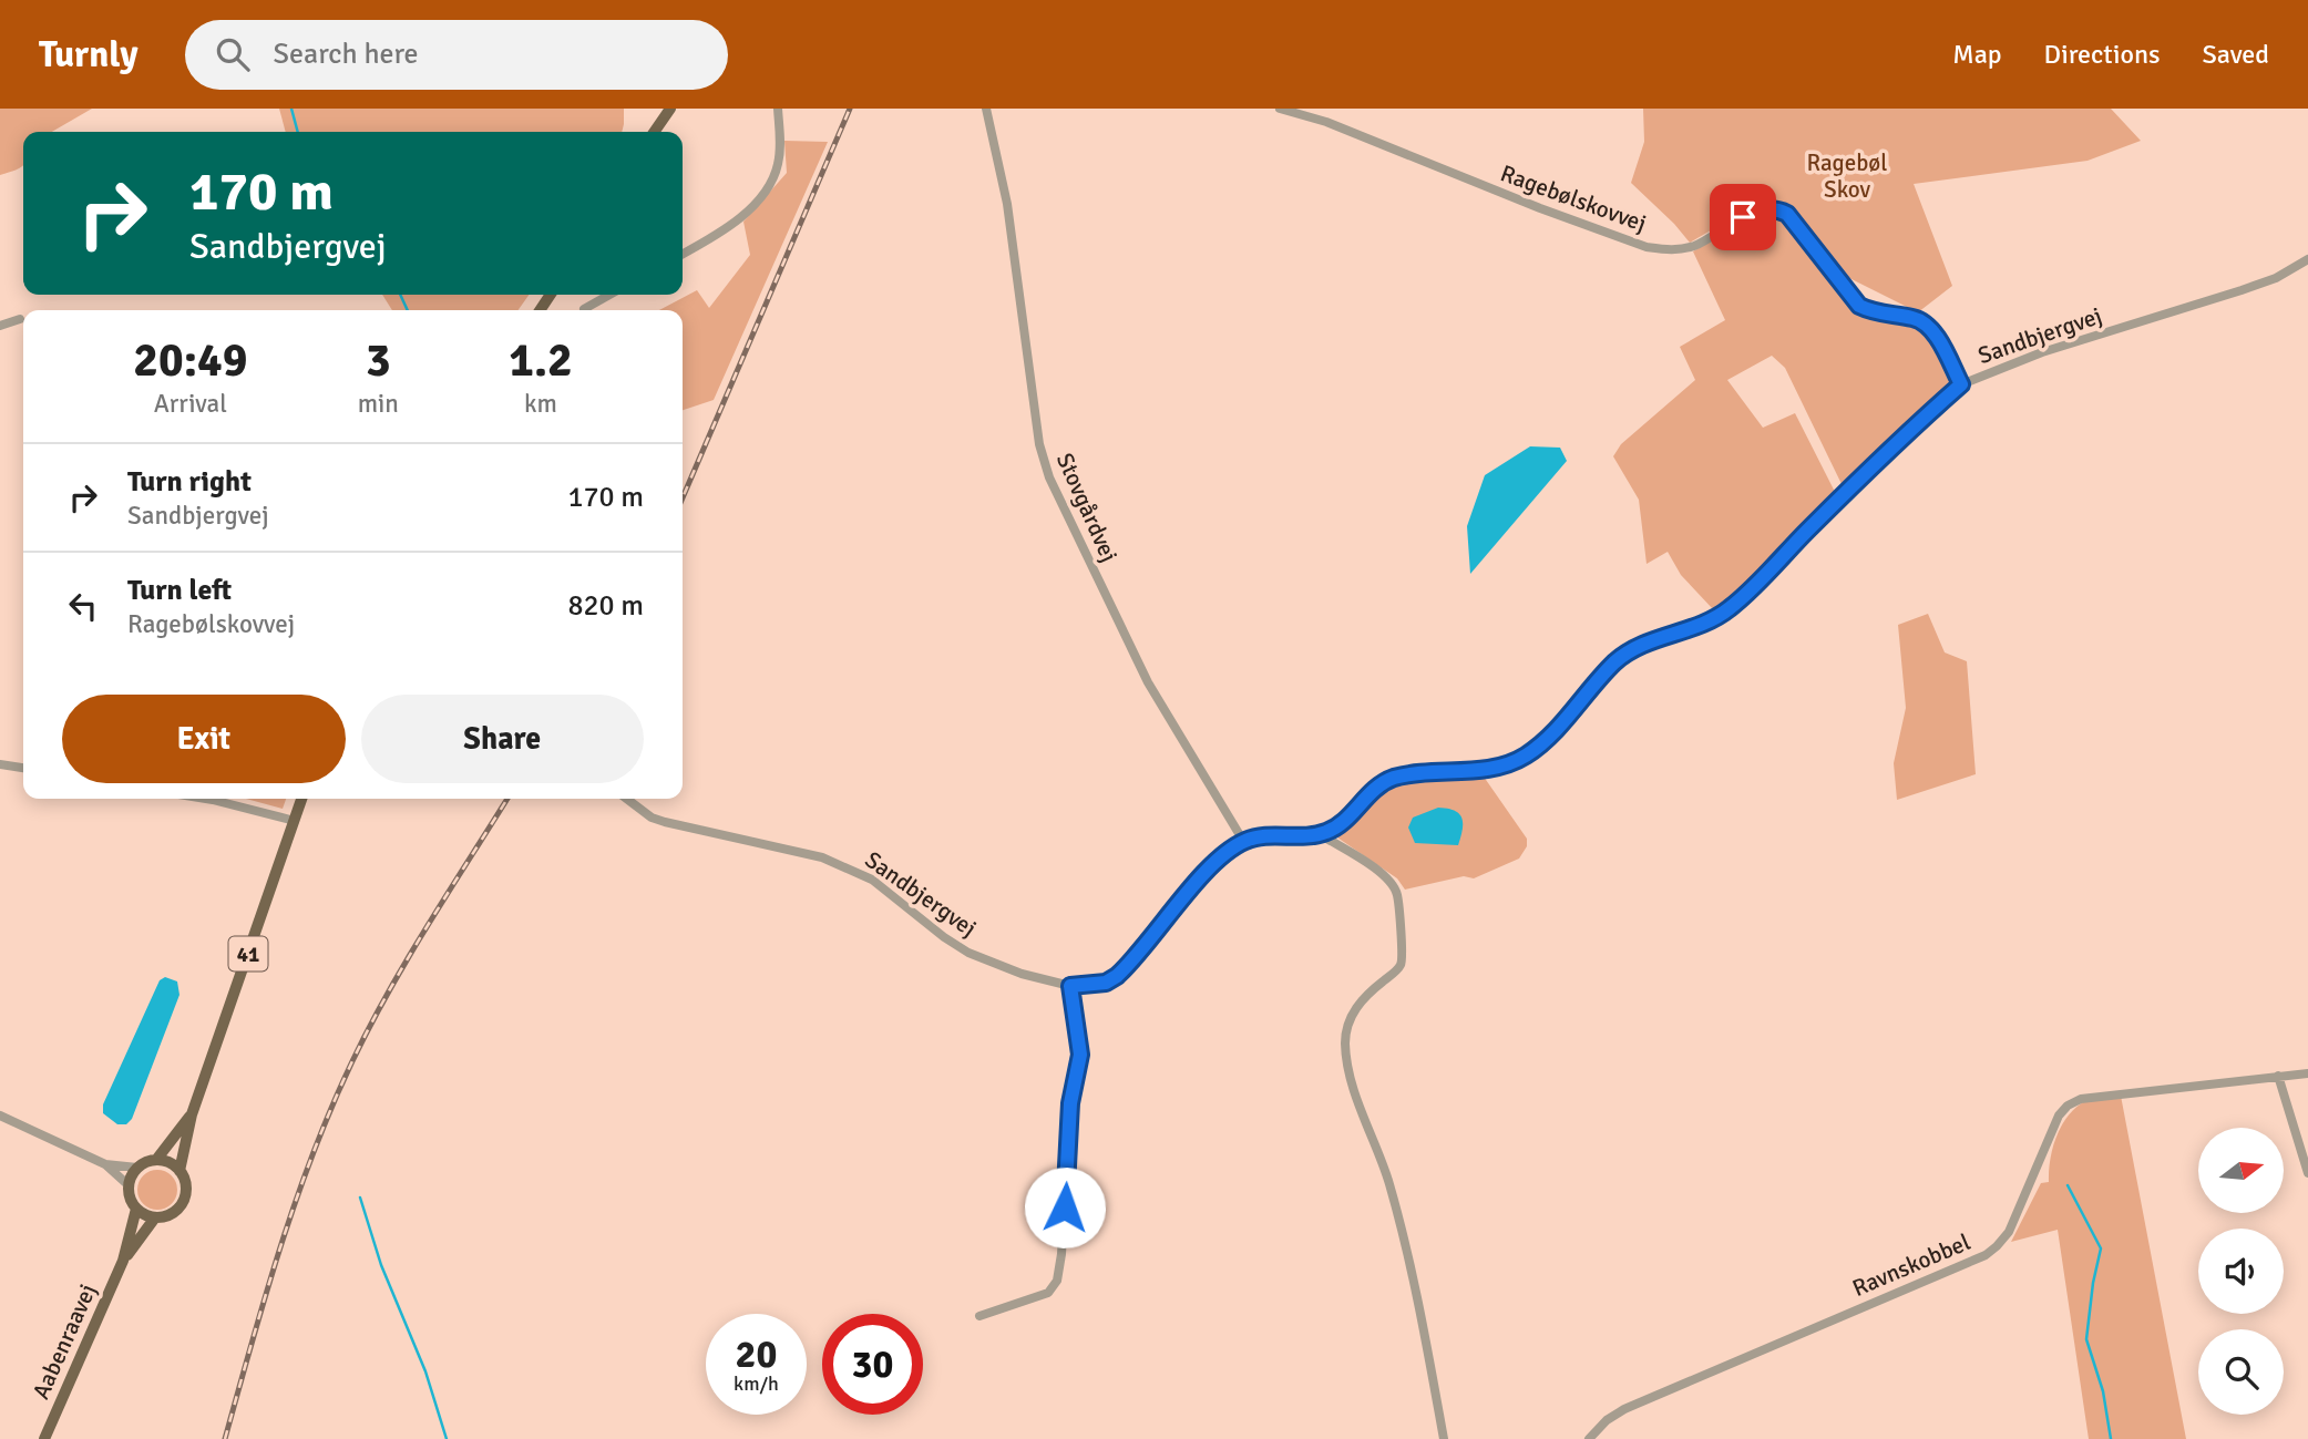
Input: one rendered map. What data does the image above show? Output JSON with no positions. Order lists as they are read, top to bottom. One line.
{"streets":{"main road":["41","Aabenraavej"],"street":["Ragebølskovvej","Sandbjergvej","Stovgårdvej","Ravnskobbel"]},"crossings":[["Ragebølskovvej","Sandbjergvej"],["Sandbjergvej","Stovgårdvej"],["41","Aabenraavej"]],"parks":["Ragebøl Skov"],"north":"right","page":{"header":"Turnly","search":"Search here","nav":["Map","Directions","Saved"],"turn":["170 m","Sandbjergvej"],"eta":["20:49","Arrival","3","min","1.2","km"],"list":[{"name":"Turn right","note":"Sandbjergvej","value":"170 m"},{"name":"Turn left","note":"Ragebølskovvej","value":"820 m"}],"buttons":["Exit","Share"],"speed":"20 km/h","limit":"30"}}
